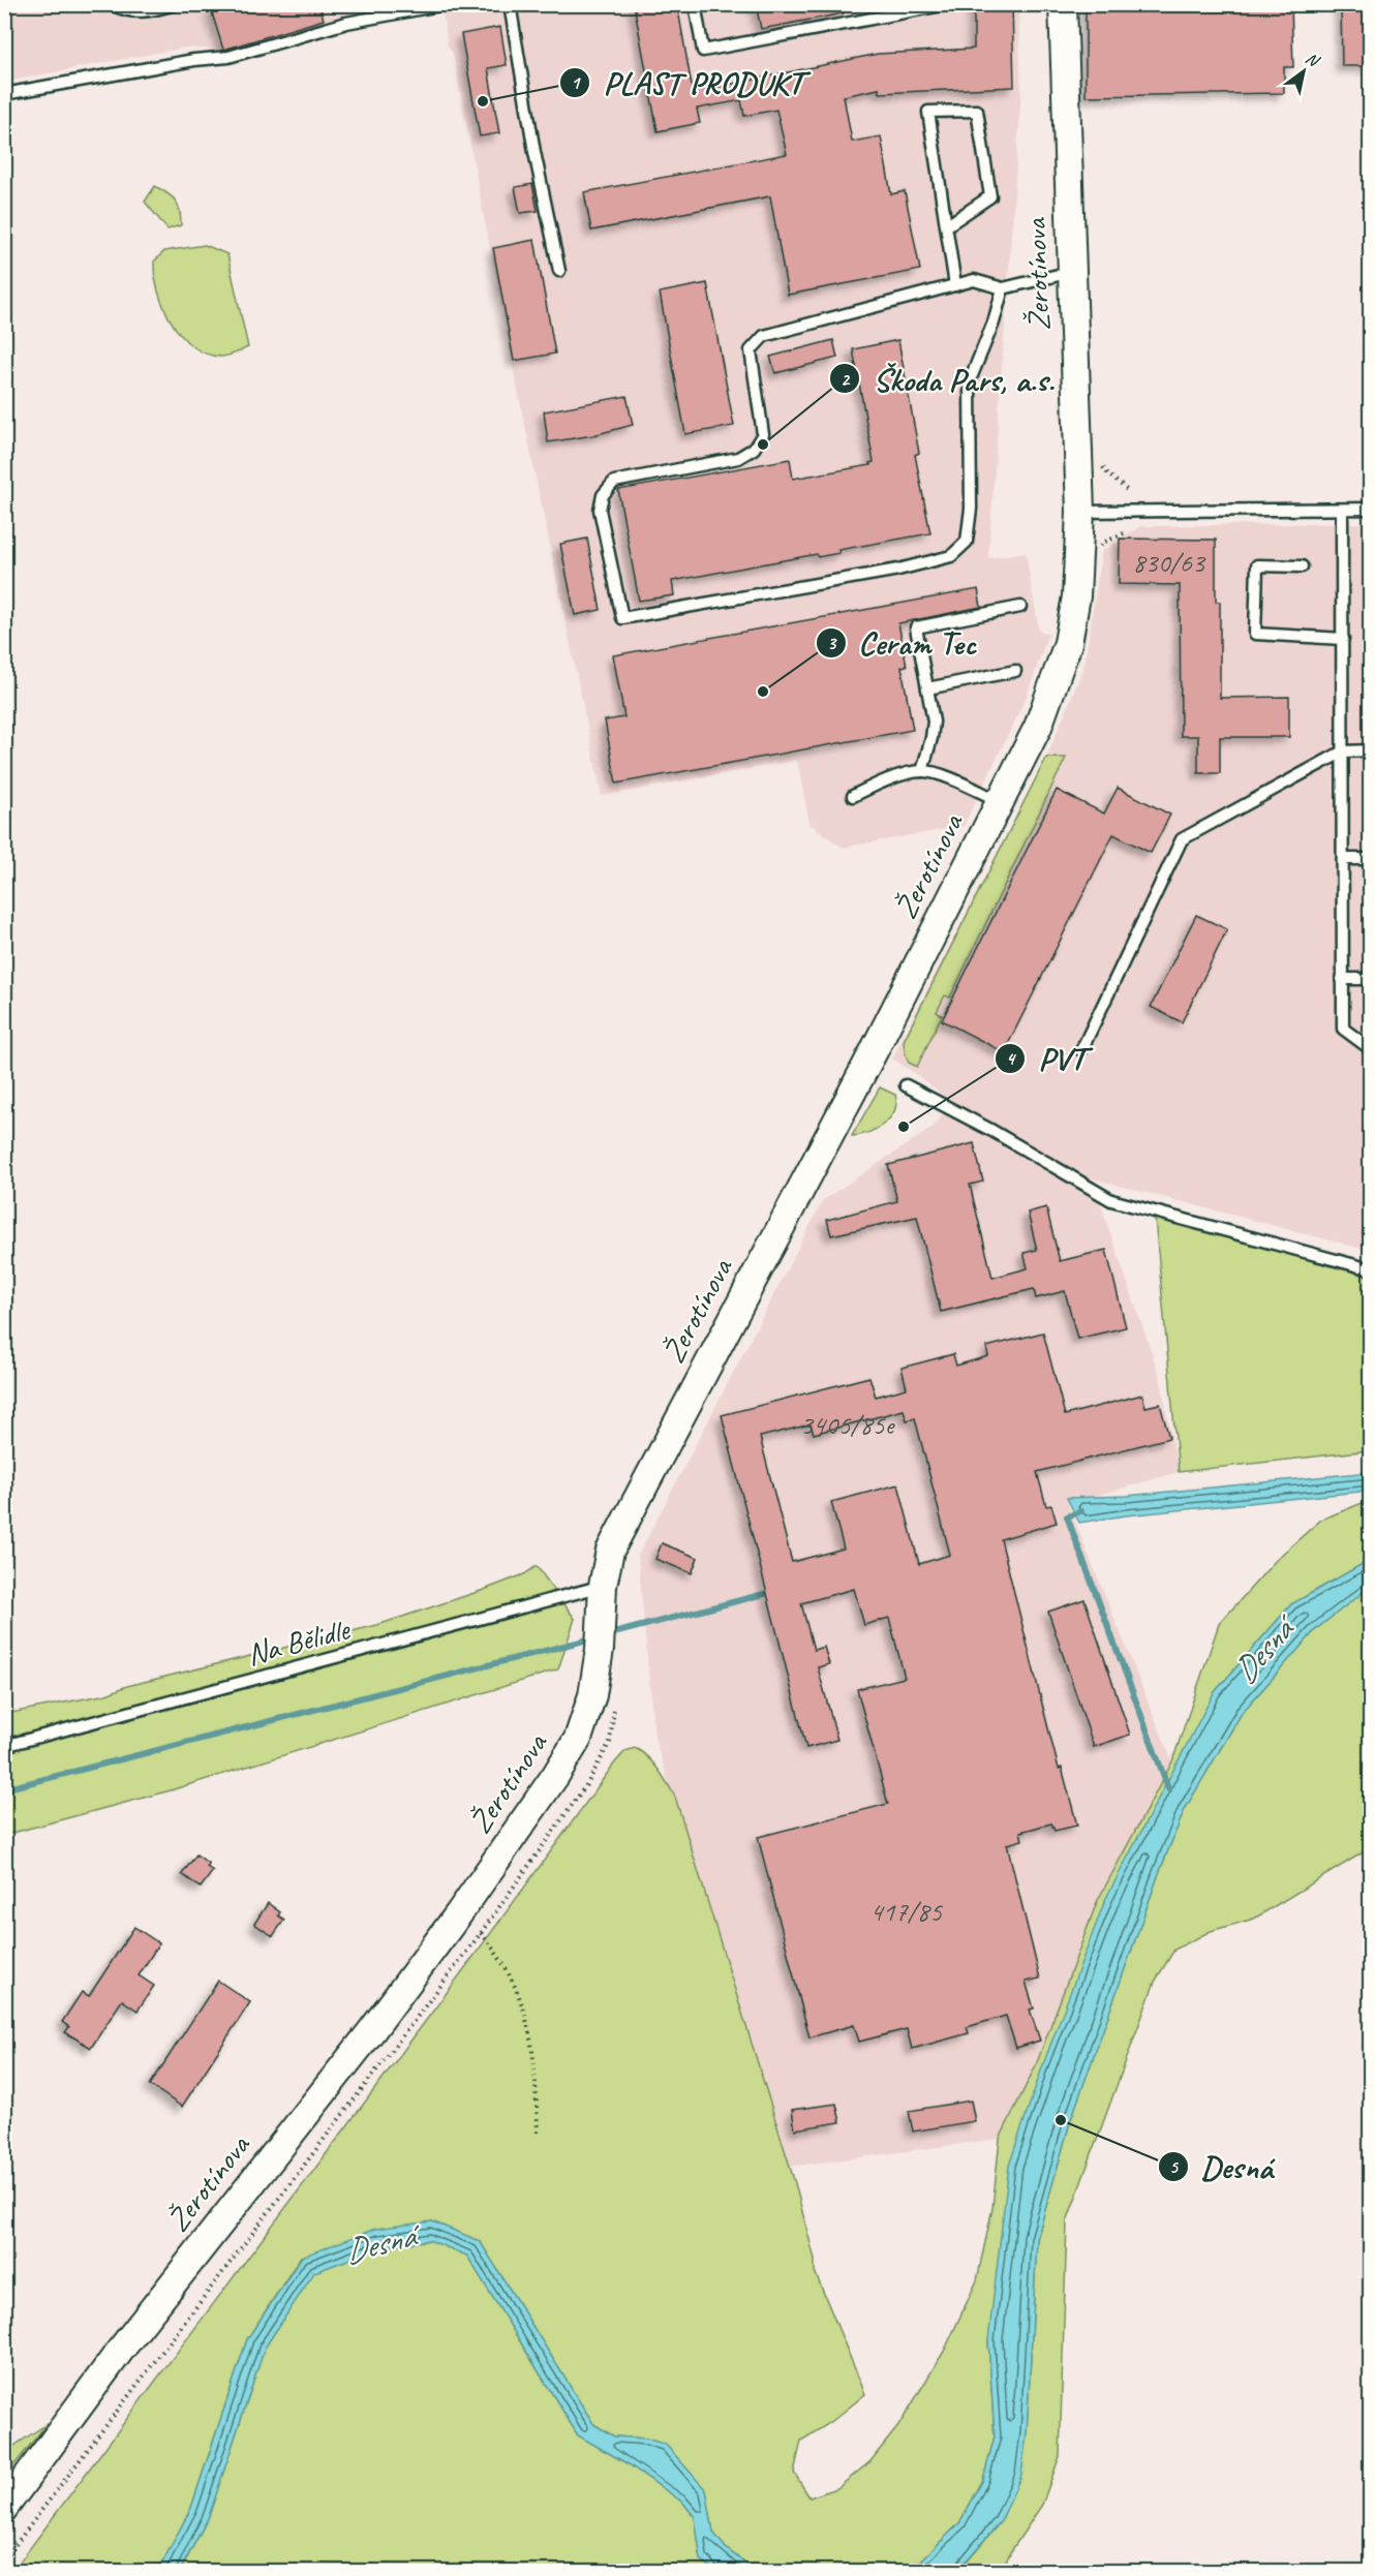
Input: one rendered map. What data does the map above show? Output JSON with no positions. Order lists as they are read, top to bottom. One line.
{"streets":{"street":["Žerotínova"],"lane":["Na Bělidle"]},"crossings":[["Žerotínova","Na Bělidle"]],"water":["Desná"],"places":["PLAST PRODUKT","Škoda Pars, a.s.","Ceram Tec","PVT","Desná"],"house_numbers":["830/63","3405/85e","417/85"],"north":"top right"}
